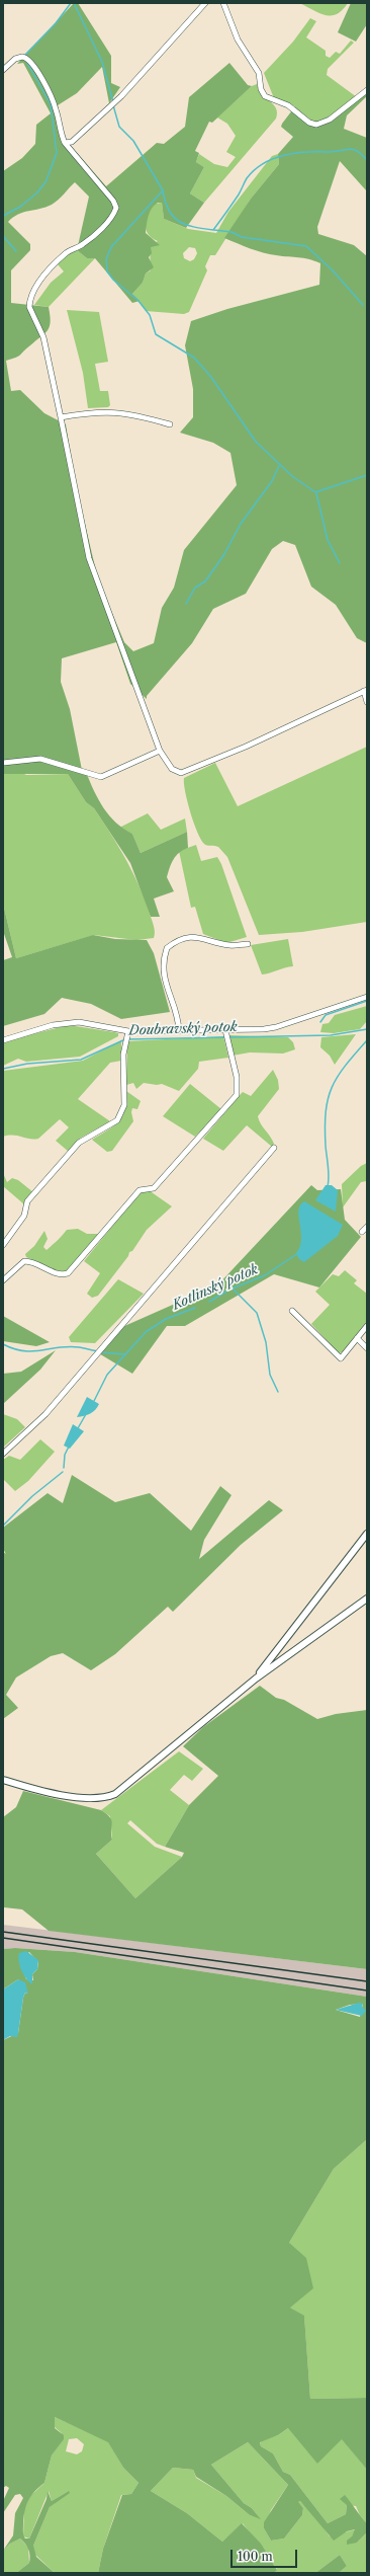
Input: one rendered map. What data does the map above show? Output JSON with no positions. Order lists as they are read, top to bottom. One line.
{"water":["Doubravský potok","Kotlinský potok"],"scale_bar":"100 m"}
